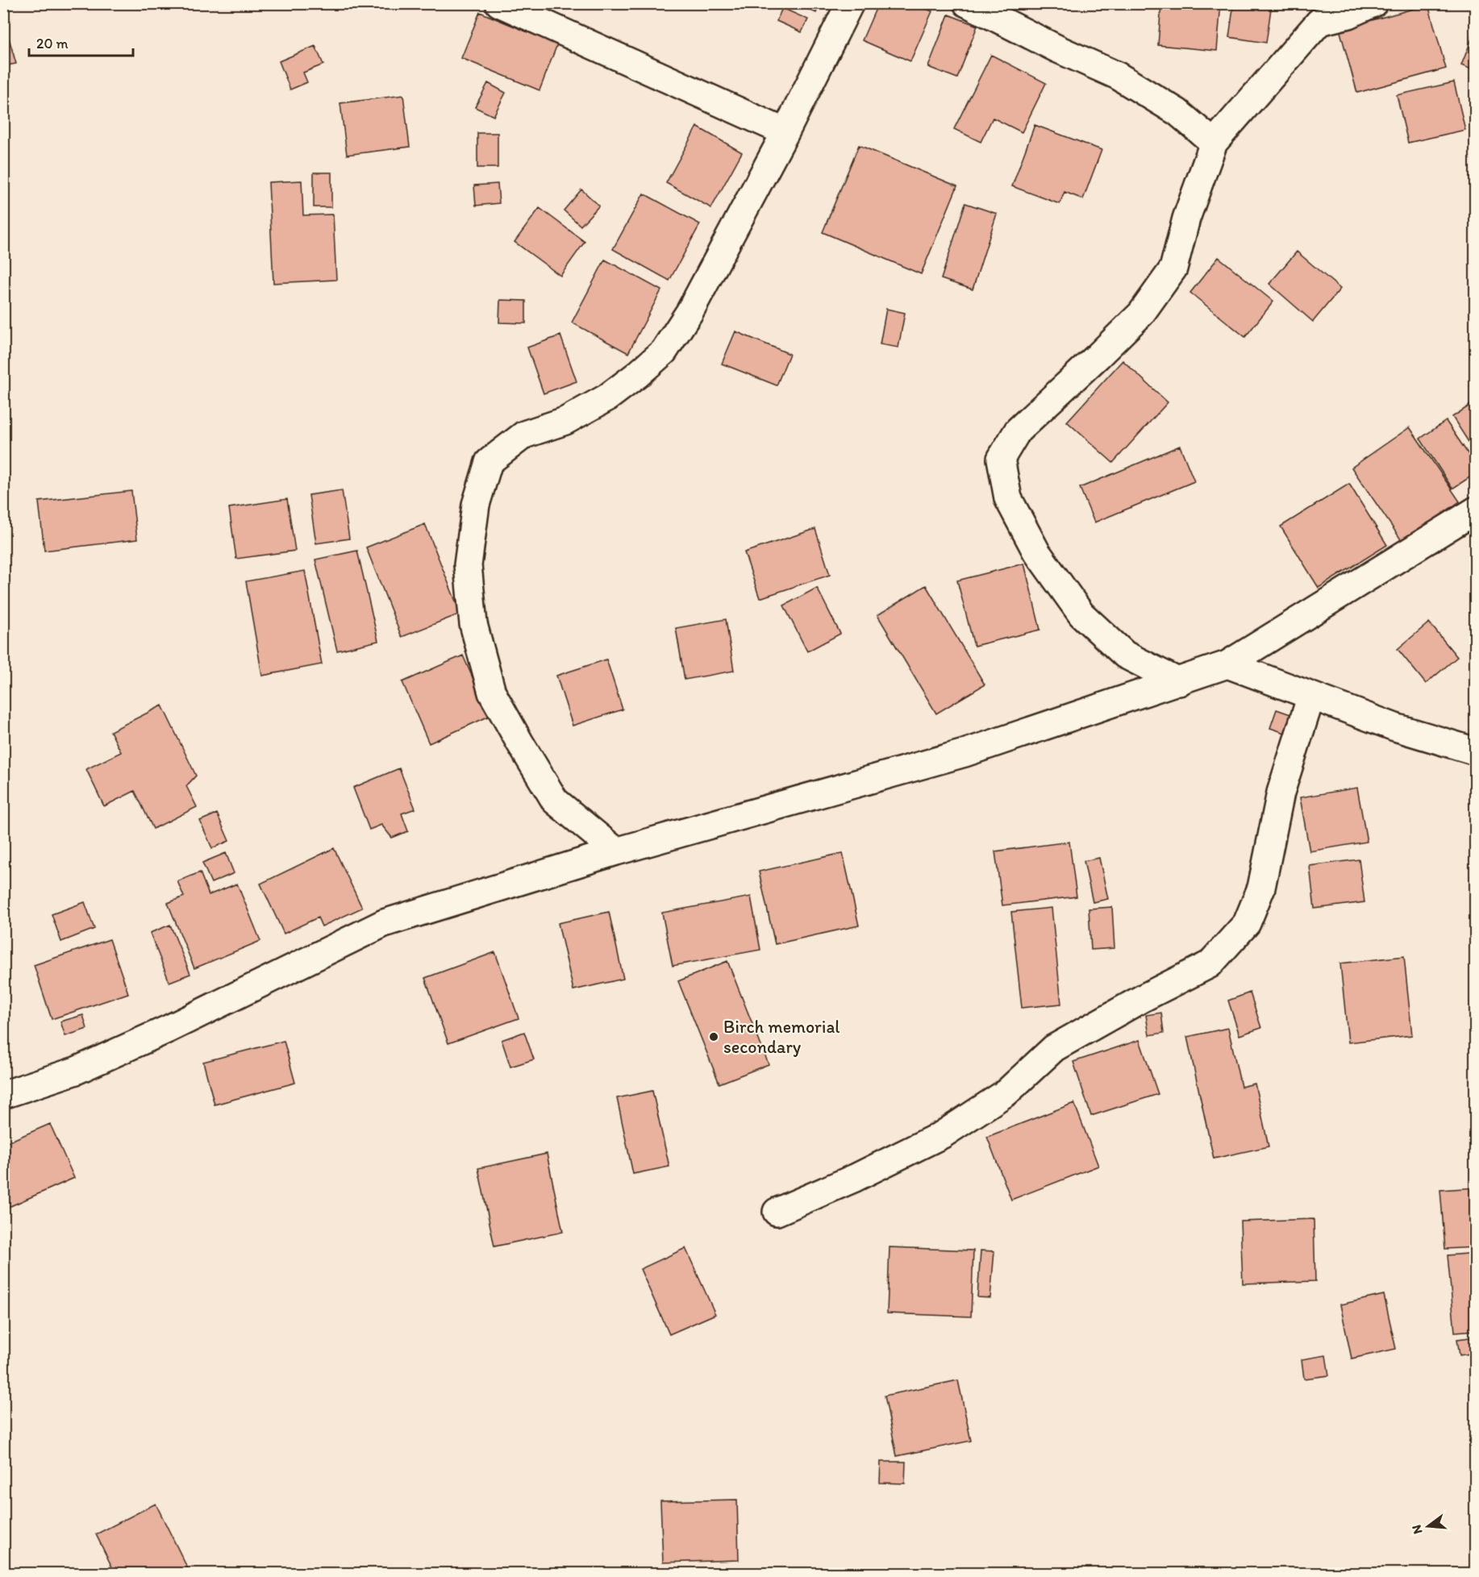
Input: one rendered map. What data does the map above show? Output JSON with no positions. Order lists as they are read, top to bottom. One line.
{"places":["Birch memorial secondary"],"scale_bar":"20 m","north":"left"}
